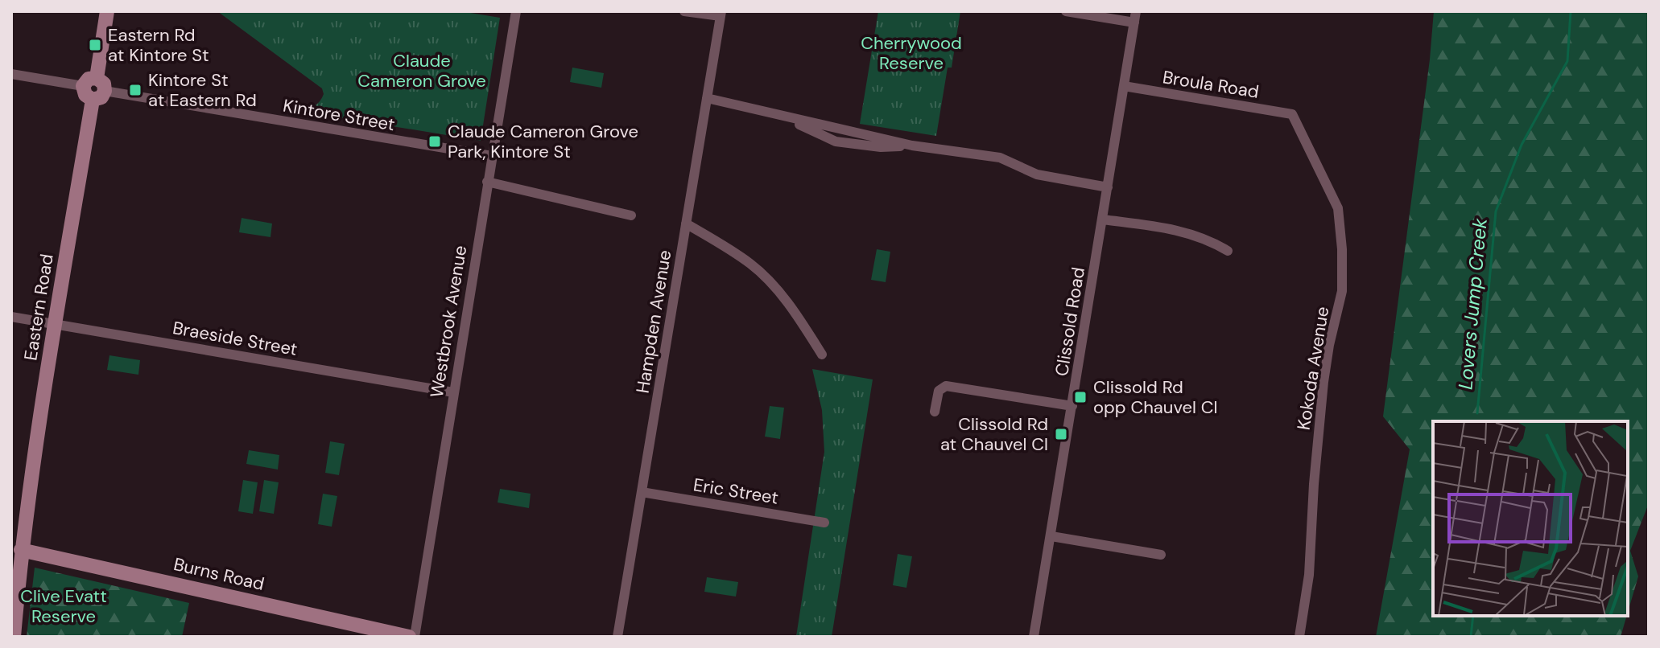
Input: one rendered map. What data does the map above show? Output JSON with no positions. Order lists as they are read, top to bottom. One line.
{"streets":{"main road":["Eastern Road","Burns Road"],"street":["Broula Road","Kintore Street","Westbrook Avenue","Hampden Avenue","Clissold Road","Braeside Street","Kokoda Avenue","Eric Street"]},"crossings":[["Broula Road","Clissold Road"],["Broula Road","Kokoda Avenue"],["Kintore Street","Eastern Road"],["Kintore Street","Westbrook Avenue"],["Eastern Road","Braeside Street"],["Eastern Road","Burns Road"],["Westbrook Avenue","Braeside Street"],["Hampden Avenue","Eric Street"]],"water":["Lovers Jump Creek"],"parks":["Cherrywood Reserve","Claude Cameron Grove","Clive Evatt Reserve"],"places":{"transit":["Eastern Rd at Kintore St","Kintore St at Eastern Rd","Claude Cameron Grove Park, Kintore St","Clissold Rd opp Chauvel Cl","Clissold Rd at Chauvel Cl"]}}
